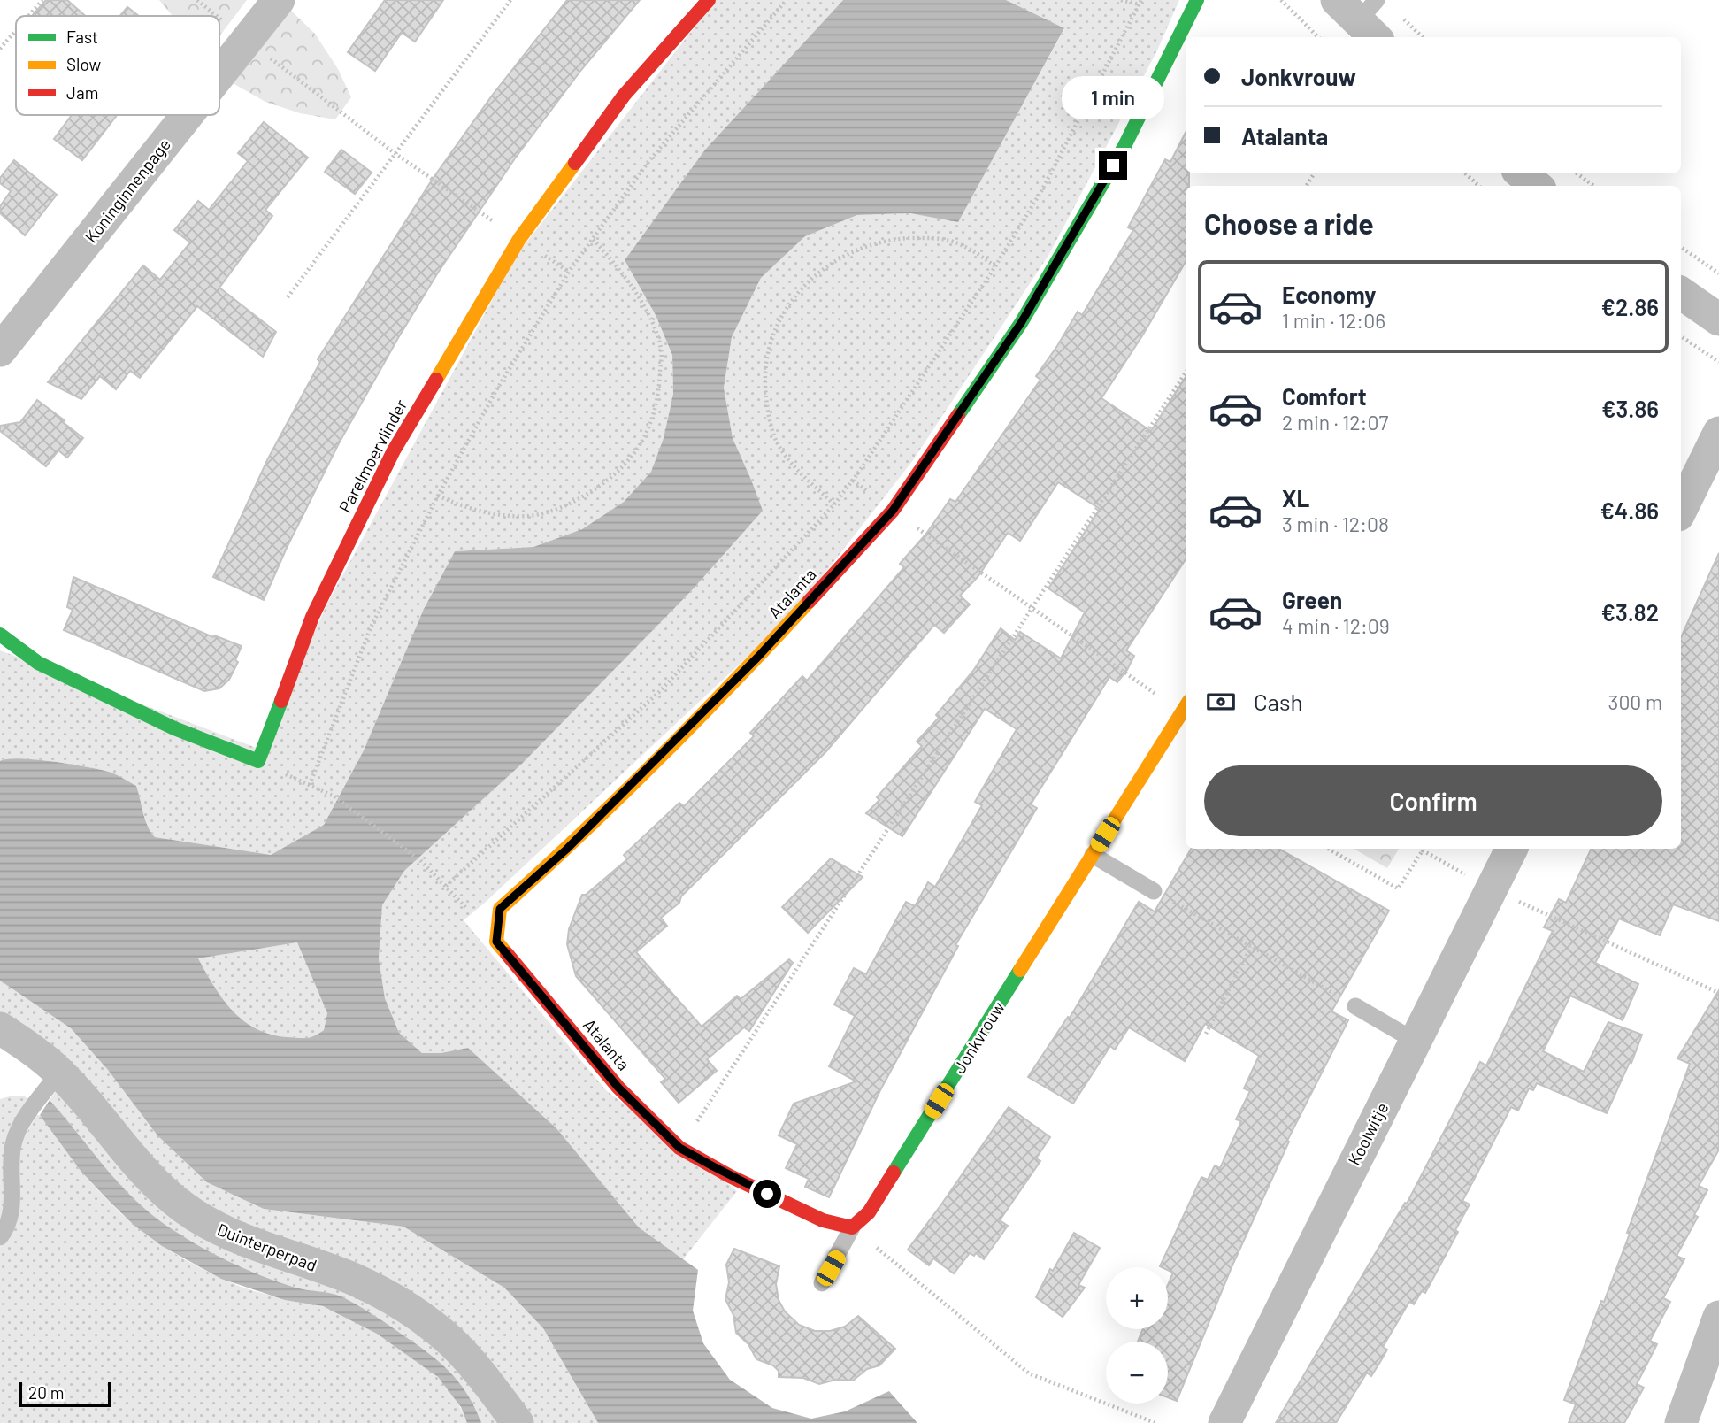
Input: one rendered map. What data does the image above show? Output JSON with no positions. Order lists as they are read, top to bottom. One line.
{"streets":{"street":["Koninginnenpage","Parelmoervlinder","Atalanta","Jonkvrouw","Koolwitje","Duinterperpad"]},"legend":["Fast","Slow","Jam"],"scale_bar":"20 m","page":{"banner":["Jonkvrouw","Atalanta"],"bubble":"1 min","heading":"Choose a ride","list":[{"name":"Economy","note":"1 min · 12:06","value":"€2.86"},{"name":"Comfort","note":"2 min · 12:07","value":"€3.86"},{"name":"XL","note":"3 min · 12:08","value":"€4.86"},{"name":"Green","note":"4 min · 12:09","value":"€3.82"}],"pay":["Cash","300 m"],"buttons":"Confirm","map_buttons":["+","−"],"scale":"20 m"}}
